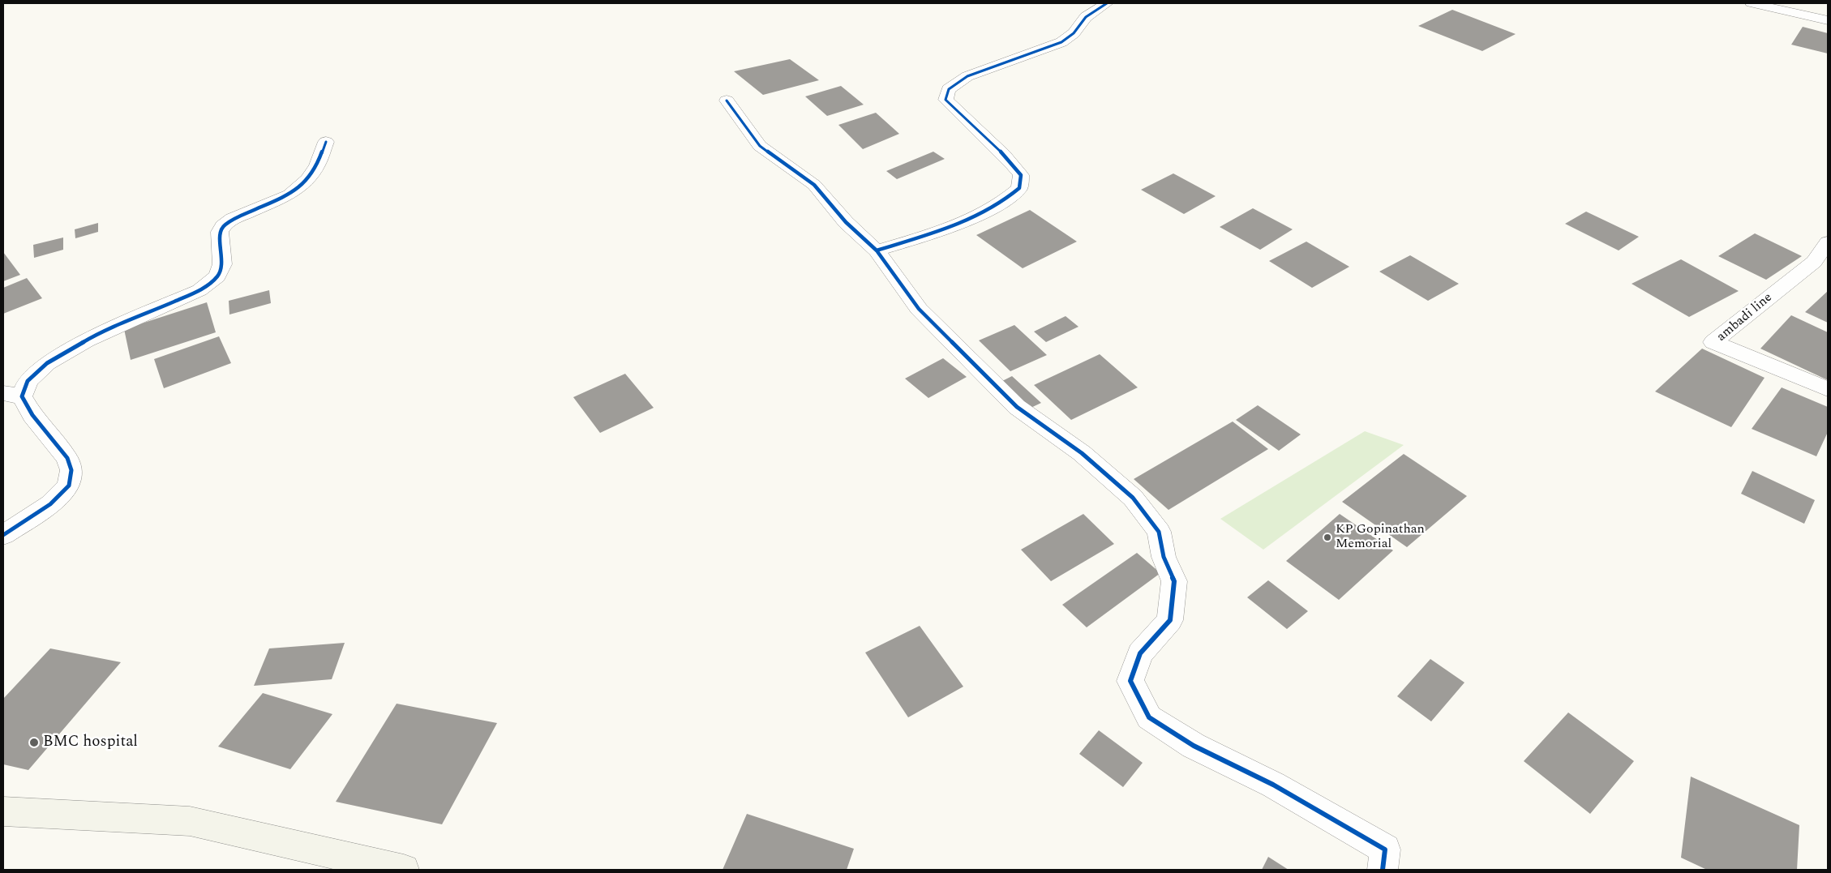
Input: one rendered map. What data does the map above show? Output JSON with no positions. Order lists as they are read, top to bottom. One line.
{"streets":{"street":["ambadi line"]},"places":["KP Gopinathan Memorial","BMC hospital"]}
